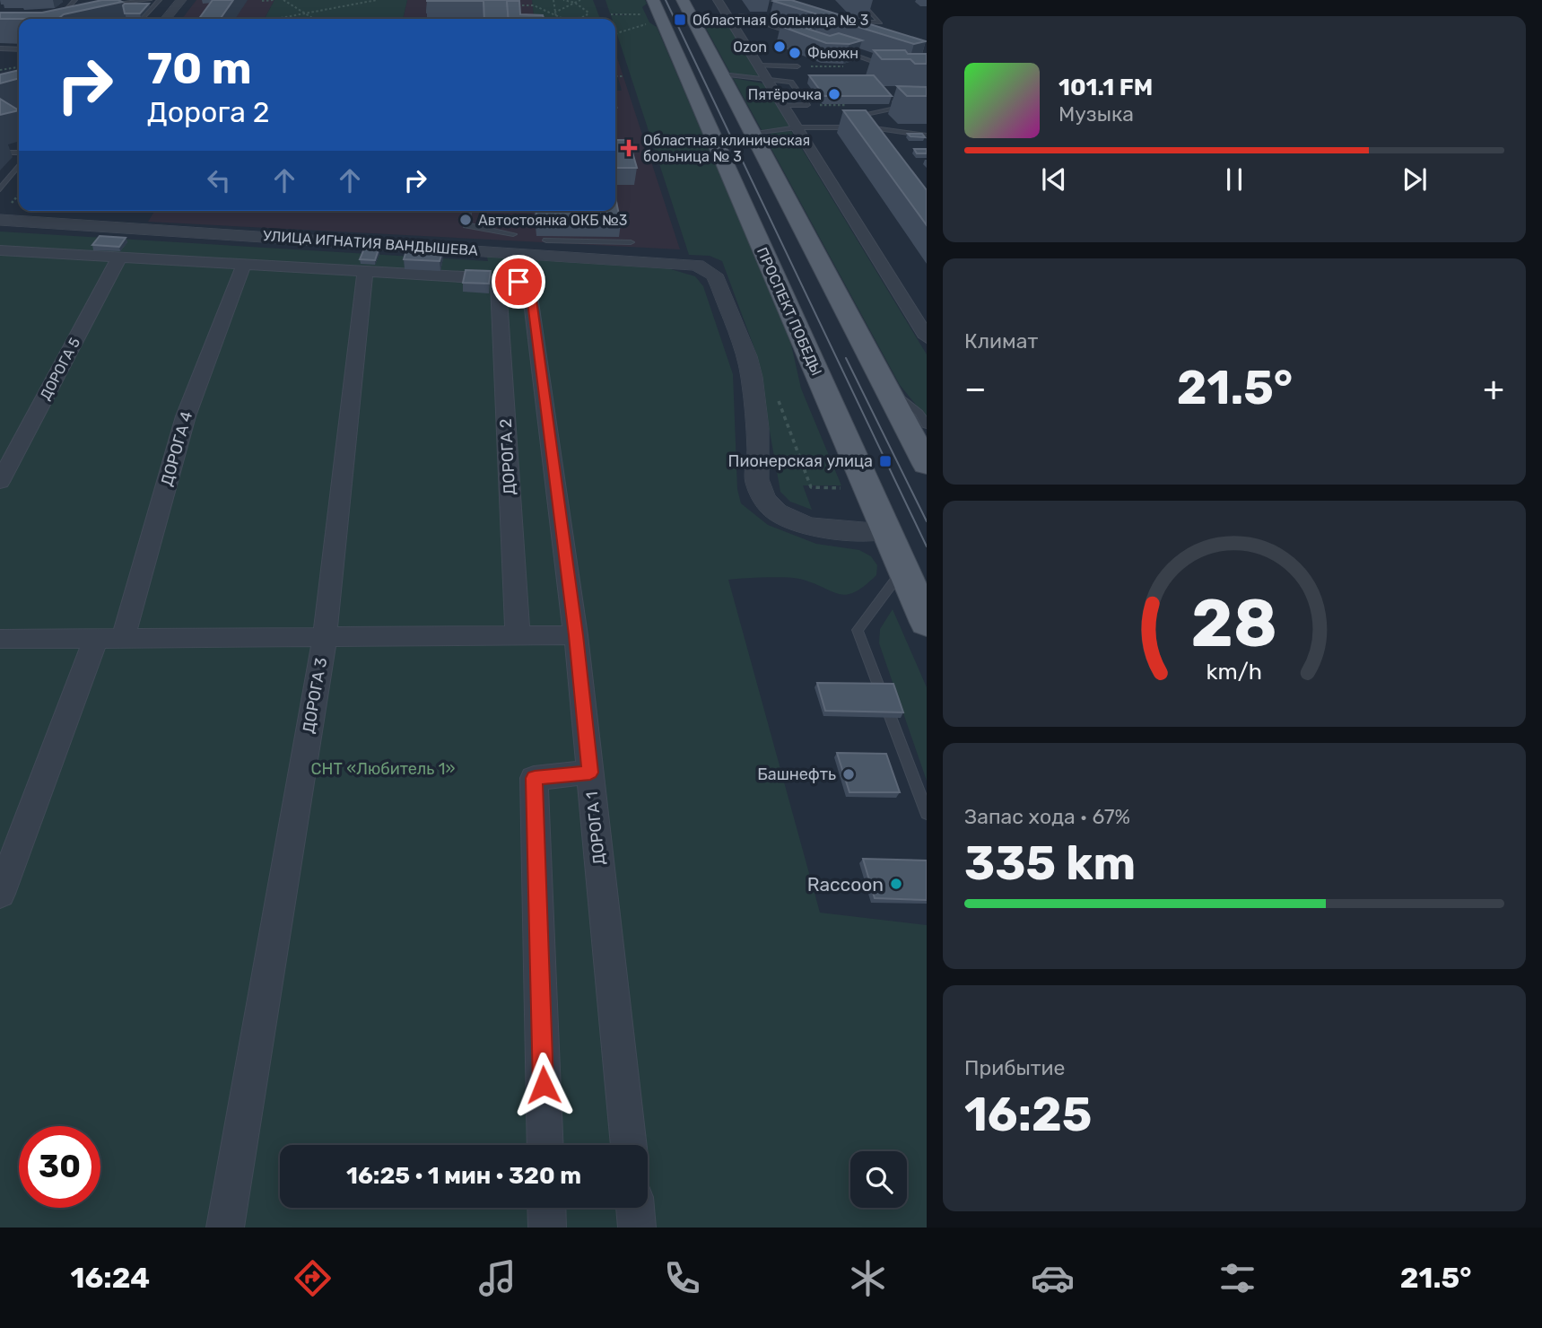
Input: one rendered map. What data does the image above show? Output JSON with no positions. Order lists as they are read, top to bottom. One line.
{"streets":{"main road":["ПРОСПЕКТ ПОБЕДЫ"],"street":["УЛИЦА ИГНАТИЯ ВАНДЫШЕВА","ДОРОГА 5","ДОРОГА 4","ДОРОГА 2","ДОРОГА 3","ДОРОГА 1"]},"crossings":[["УЛИЦА ИГНАТИЯ ВАНДЫШЕВА","ПРОСПЕКТ ПОБЕДЫ"],["ДОРОГА 2","ДОРОГА 1"]],"parks":["СНТ «Любитель 1»"],"places":{"transit":["Областная больница № 3","Пионерская улица"],"other":["Ozon","Фьюжн","Пятёрочка","Автостоянка ОКБ №3","Башнефть","Raсcoon"],"health":["Областная клиническая больница № 3"]},"page":{"turn":["70 m","Дорога 2"],"song":["101.1 FM","Музыка"],"tile":["Климат",["Запас хода · 67%","335 km"],["Прибытие","16:25"]],"heat":["−","21.5°","+"],"limit":"30","trip":"16:25 · 1 мин · 320 m","tabs":["16:24","21.5°"],"gauge":["28","km/h"]}}
